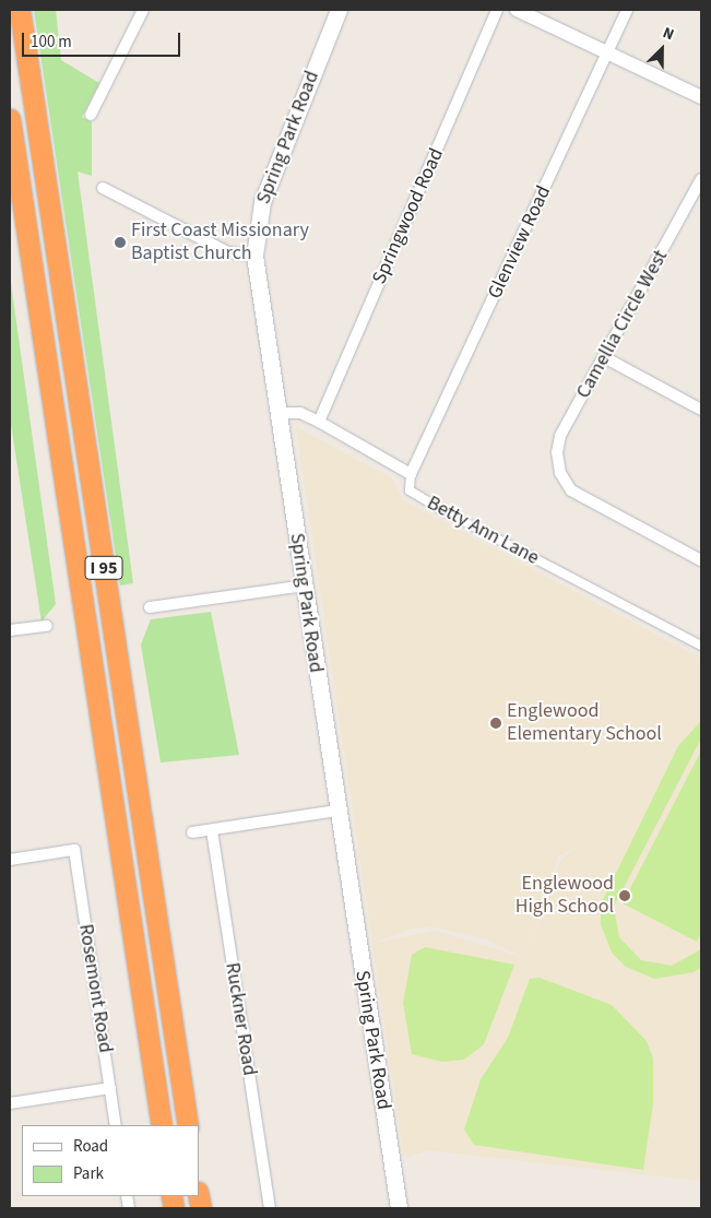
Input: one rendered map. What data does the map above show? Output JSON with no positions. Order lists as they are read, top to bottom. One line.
{"streets":{"highway":["I 95"],"main road":["Spring Park Road"],"street":["Springwood Road","Glenview Road","Camellia Circle West","Betty Ann Lane","Rosemont Road","Ruckner Road"]},"crossings":[["Glenview Road","Betty Ann Lane"]],"places":["First Coast Missionary Baptist Church","Englewood Elementary School","Englewood High School"],"legend":["Road","Park"],"scale_bar":"100 m","north":"top right"}
